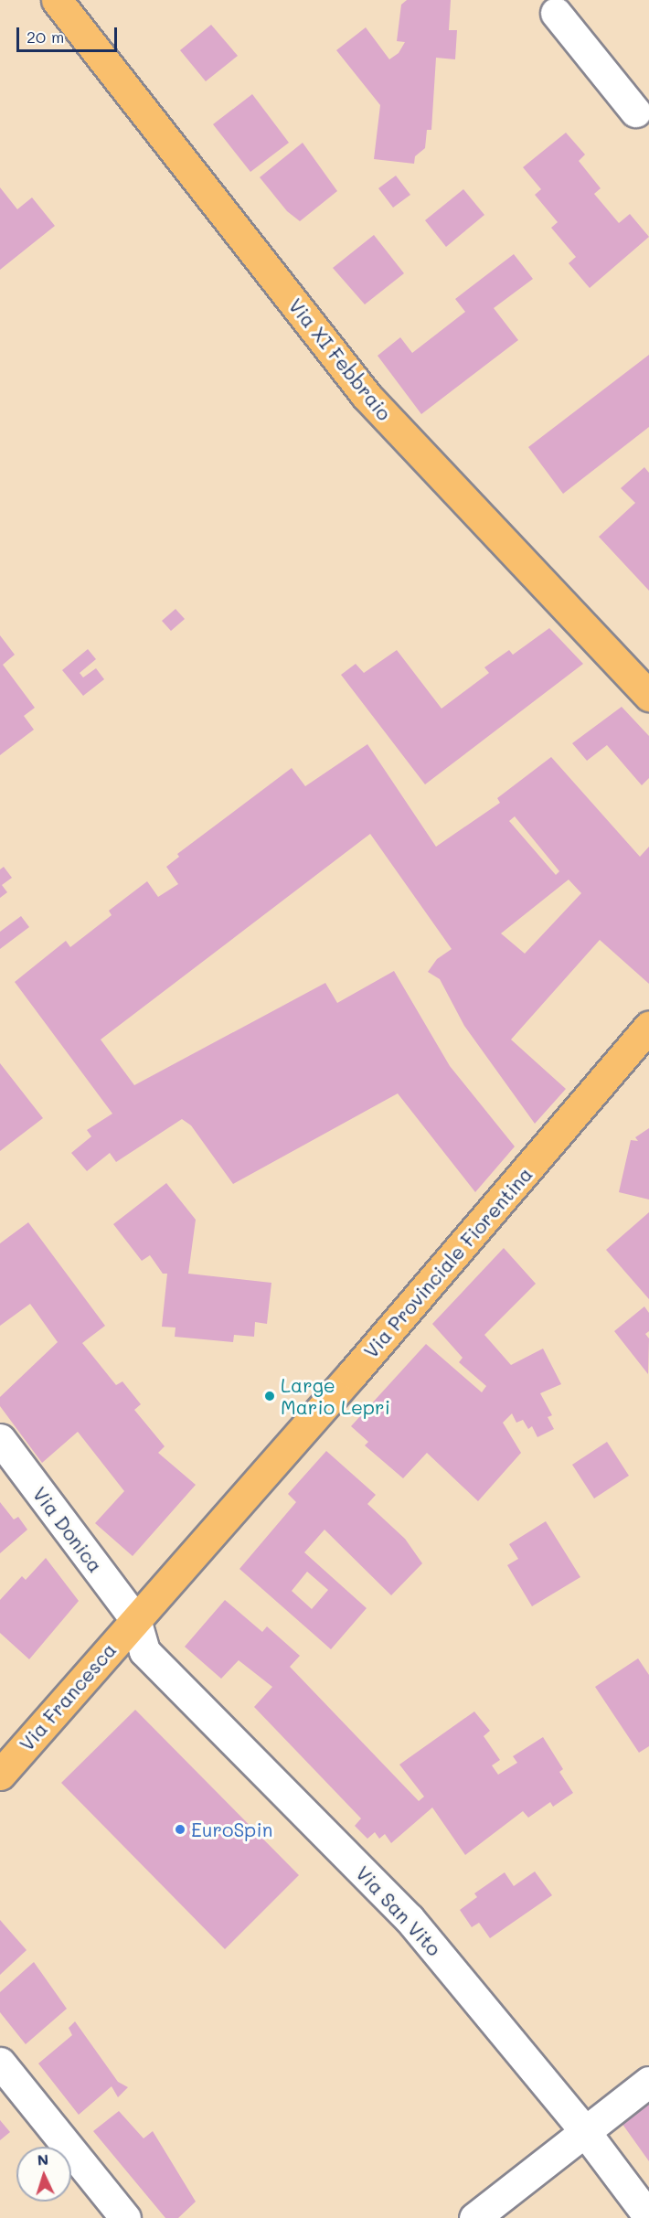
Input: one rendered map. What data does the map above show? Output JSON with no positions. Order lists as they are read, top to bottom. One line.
{"streets":{"main road":["Via XI Febbraio","Via Provinciale Fiorentina","Via Francesca"],"street":["Via Donica","Via San Vito"]},"crossings":[["Via Provinciale Fiorentina","Via Donica"],["Via Provinciale Fiorentina","Via Francesca"],["Via Provinciale Fiorentina","Via San Vito"],["Via Donica","Via Francesca"],["Via Donica","Via San Vito"],["Via Francesca","Via San Vito"]],"places":["Large Mario Lepri","EuroSpin"],"scale_bar":"20 m","north":"top"}
